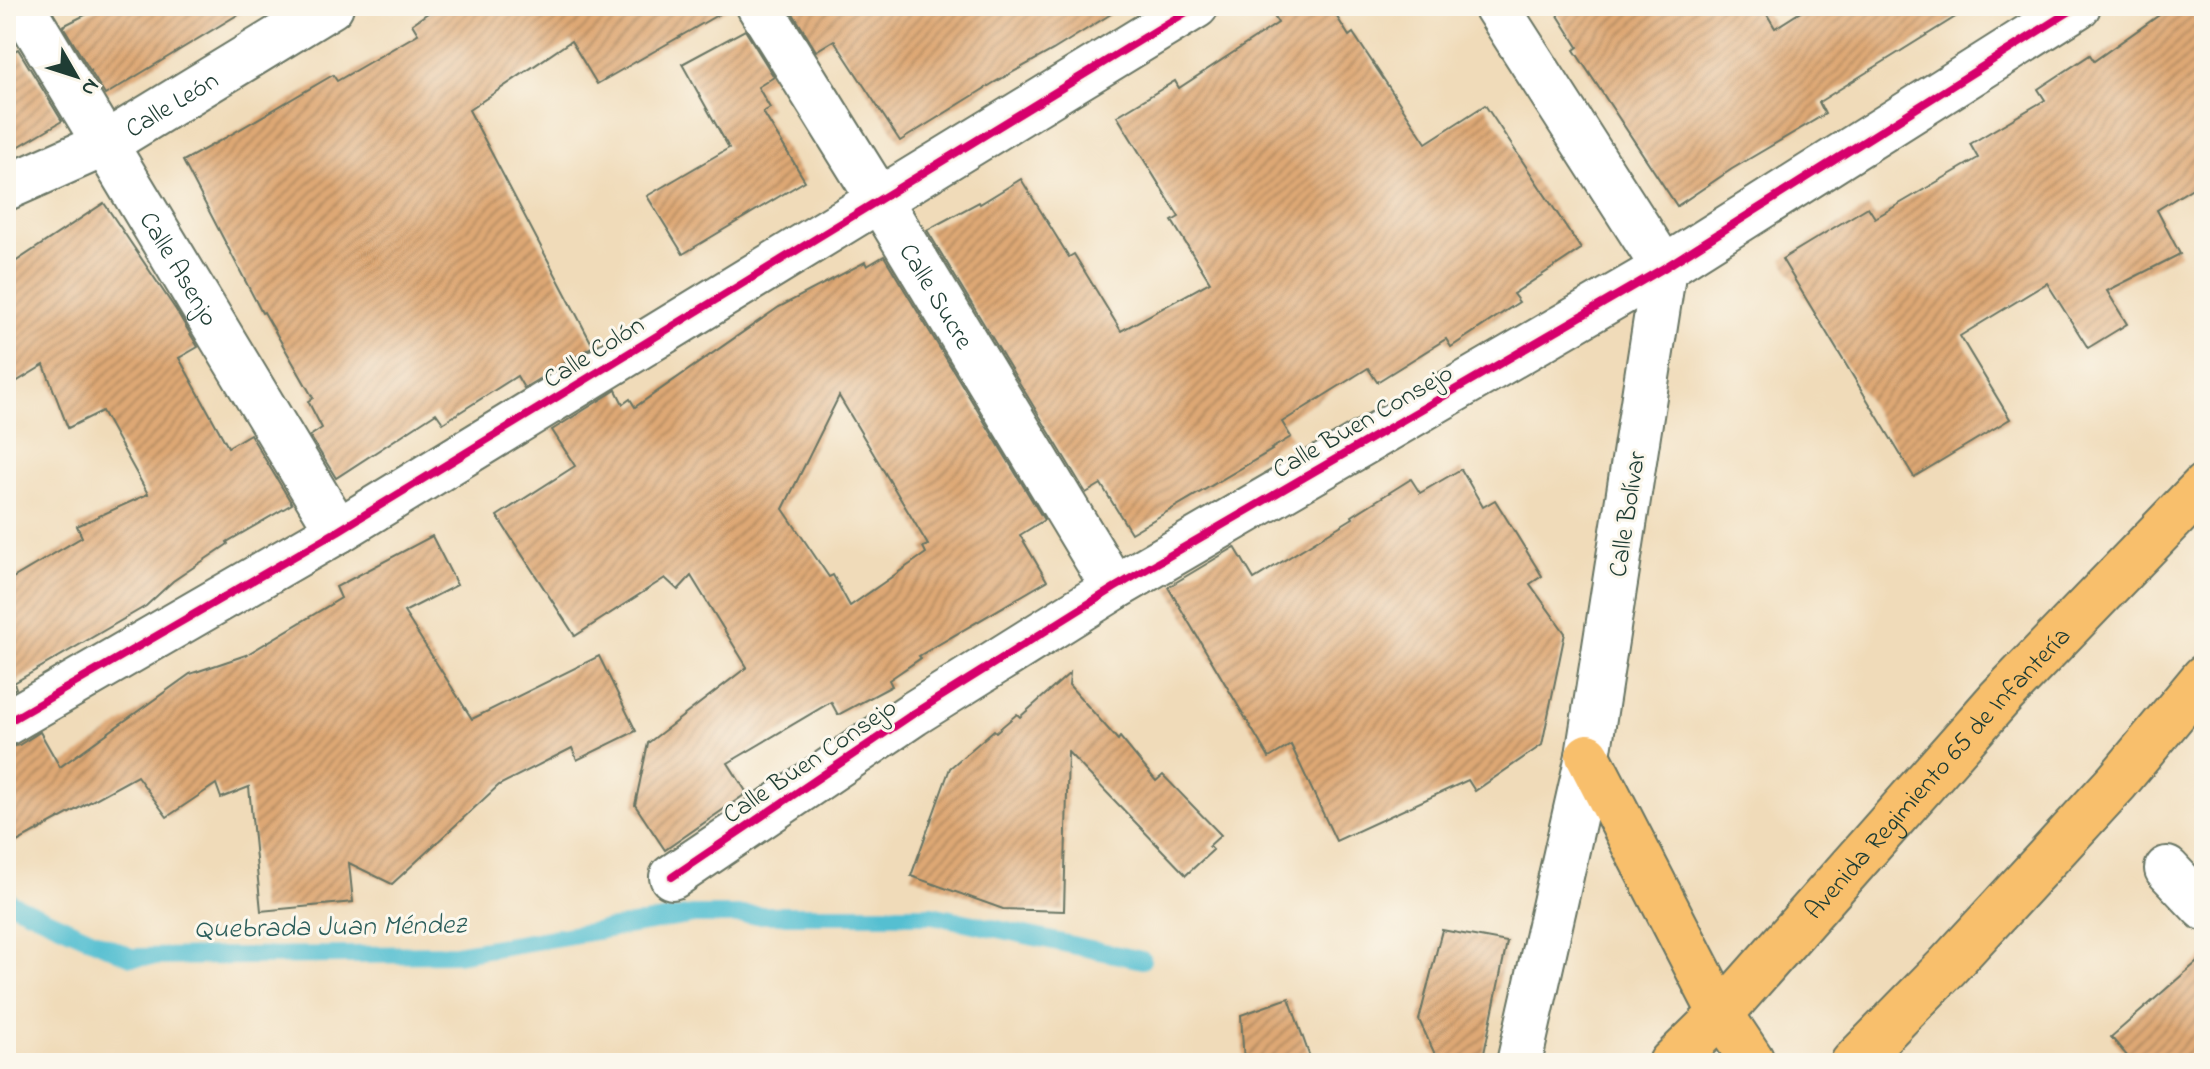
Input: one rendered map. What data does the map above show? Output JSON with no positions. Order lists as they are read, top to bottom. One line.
{"streets":{"highway":["Avenida Regimiento 65 de Infantería"],"street":["Calle León","Calle Asenjo","Calle Sucre","Calle Colón","Calle Buen Consejo","Calle Bolívar"]},"crossings":[["Calle León","Calle Asenjo"],["Calle Asenjo","Calle Colón"],["Calle Sucre","Calle Colón"],["Calle Sucre","Calle Buen Consejo"],["Calle Buen Consejo","Calle Bolívar"]],"water":["Quebrada Juan Méndez"],"north":"bottom right"}
